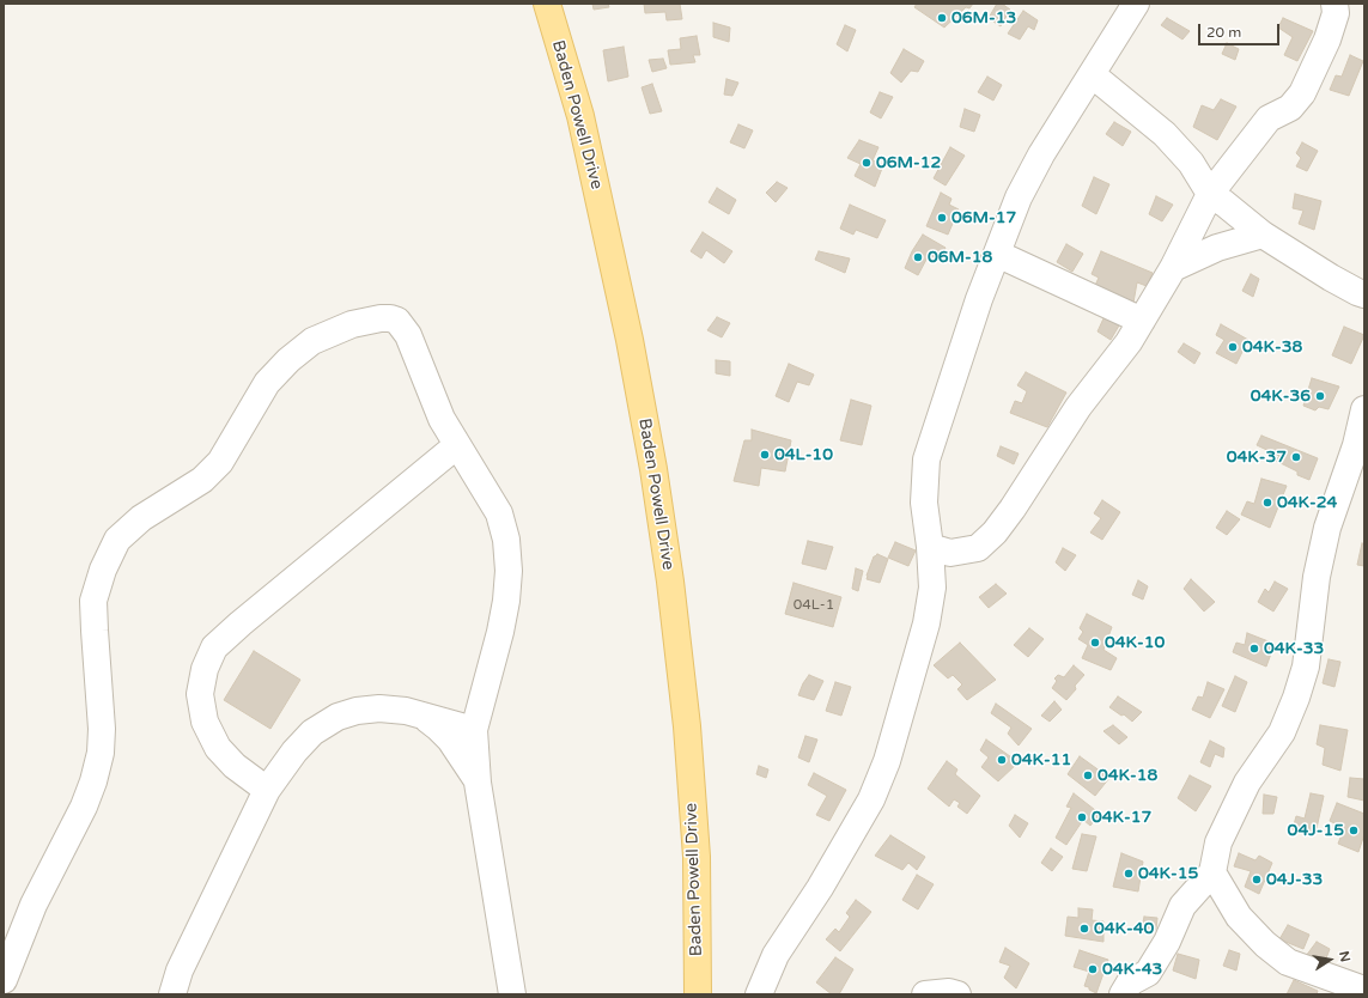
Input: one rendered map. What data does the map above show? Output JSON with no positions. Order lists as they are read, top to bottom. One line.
{"streets":{"main road":["Baden Powell Drive"]},"places":["06M-13","06M-12","06M-17","06M-18","04K-38","04K-36","04L-10","04K-37","04K-24","04K-10","04K-33","04K-11","04K-18","04K-17","04J-15","04K-15","04J-33","04K-40","04K-43"],"house_numbers":["04L-1"],"scale_bar":"20 m","north":"right"}
